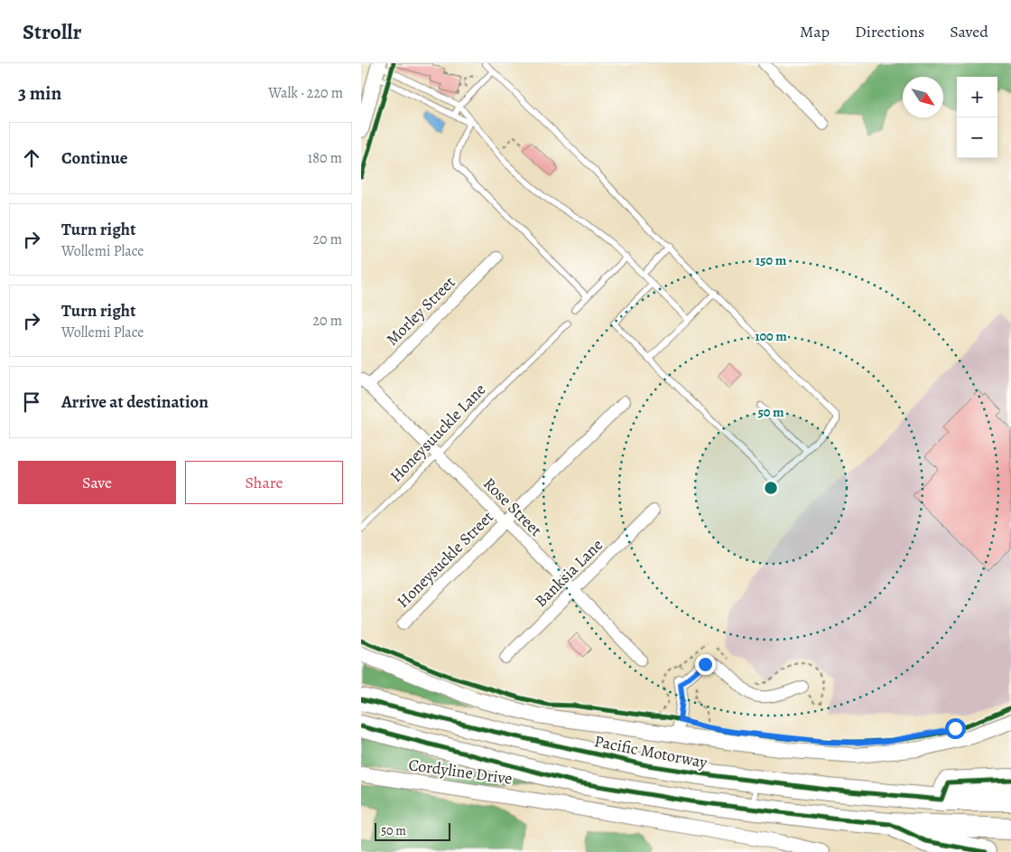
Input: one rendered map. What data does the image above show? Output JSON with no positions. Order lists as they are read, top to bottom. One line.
{"streets":{"highway":["Pacific Motorway"],"street":["Morley Street","Rose Street","Honeysuckle Street","Banksia Lane","Cordyline Drive"],"lane":["Honeysuuckle Lane"]},"crossings":[["Morley Street","Rose Street"],["Honeysuuckle Lane","Rose Street"],["Rose Street","Honeysuckle Street"],["Rose Street","Banksia Lane"]],"scale_bar":"50 m","north":"bottom right","page":{"header":"Strollr","nav":["Map","Directions","Saved"],"heading":["3 min","Walk · 220 m"],"map_buttons":["+","−"],"list":[["Continue","180 m"],["Turn right","Wollemi Place","20 m"],["Turn right","Wollemi Place","20 m"],"Arrive at destination"],"buttons":["Save","Share"],"scale":"50 m"},"rings":["150 m","100 m","50 m"]}
